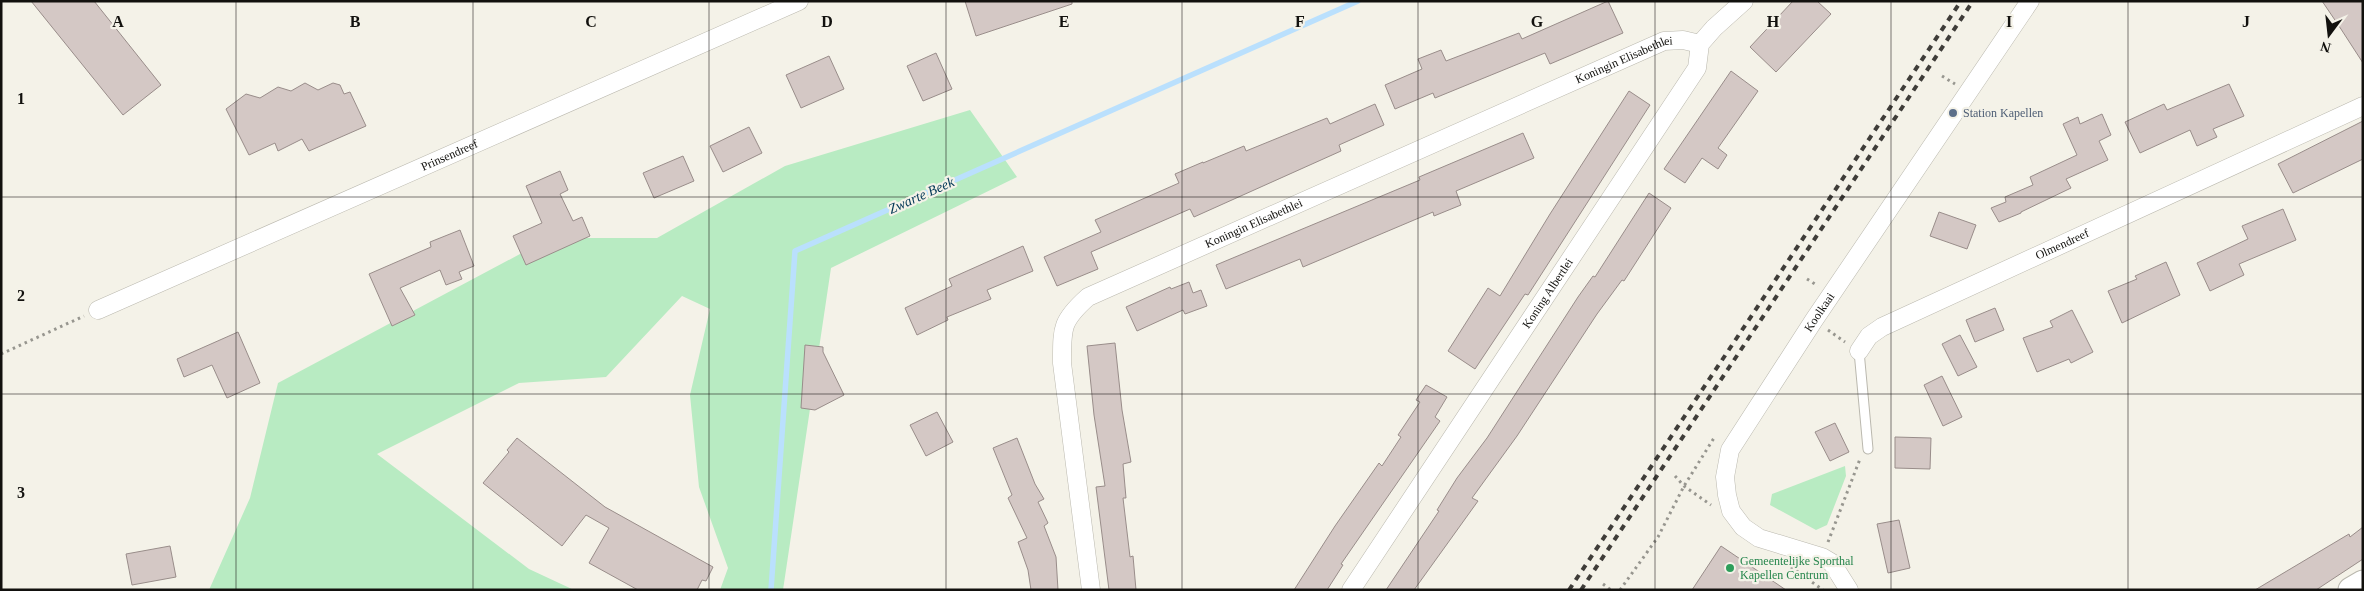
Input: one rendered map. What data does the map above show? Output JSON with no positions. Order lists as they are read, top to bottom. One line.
{"streets":{"street":["Koningin Elisabethlei","Prinsendreef","Olmendreef","Koning Albertlei","Koolkaai"]},"crossings":[["Koningin Elisabethlei","Koning Albertlei"]],"water":["Zwarte Beek"],"places":["Station Kapellen","Gemeentelijke Sporthal Kapellen Centrum"],"north":"bottom","grid":{"columns":["A","B","C","D","E","F","G","H","I","J"],"rows":["1","2","3"]}}
